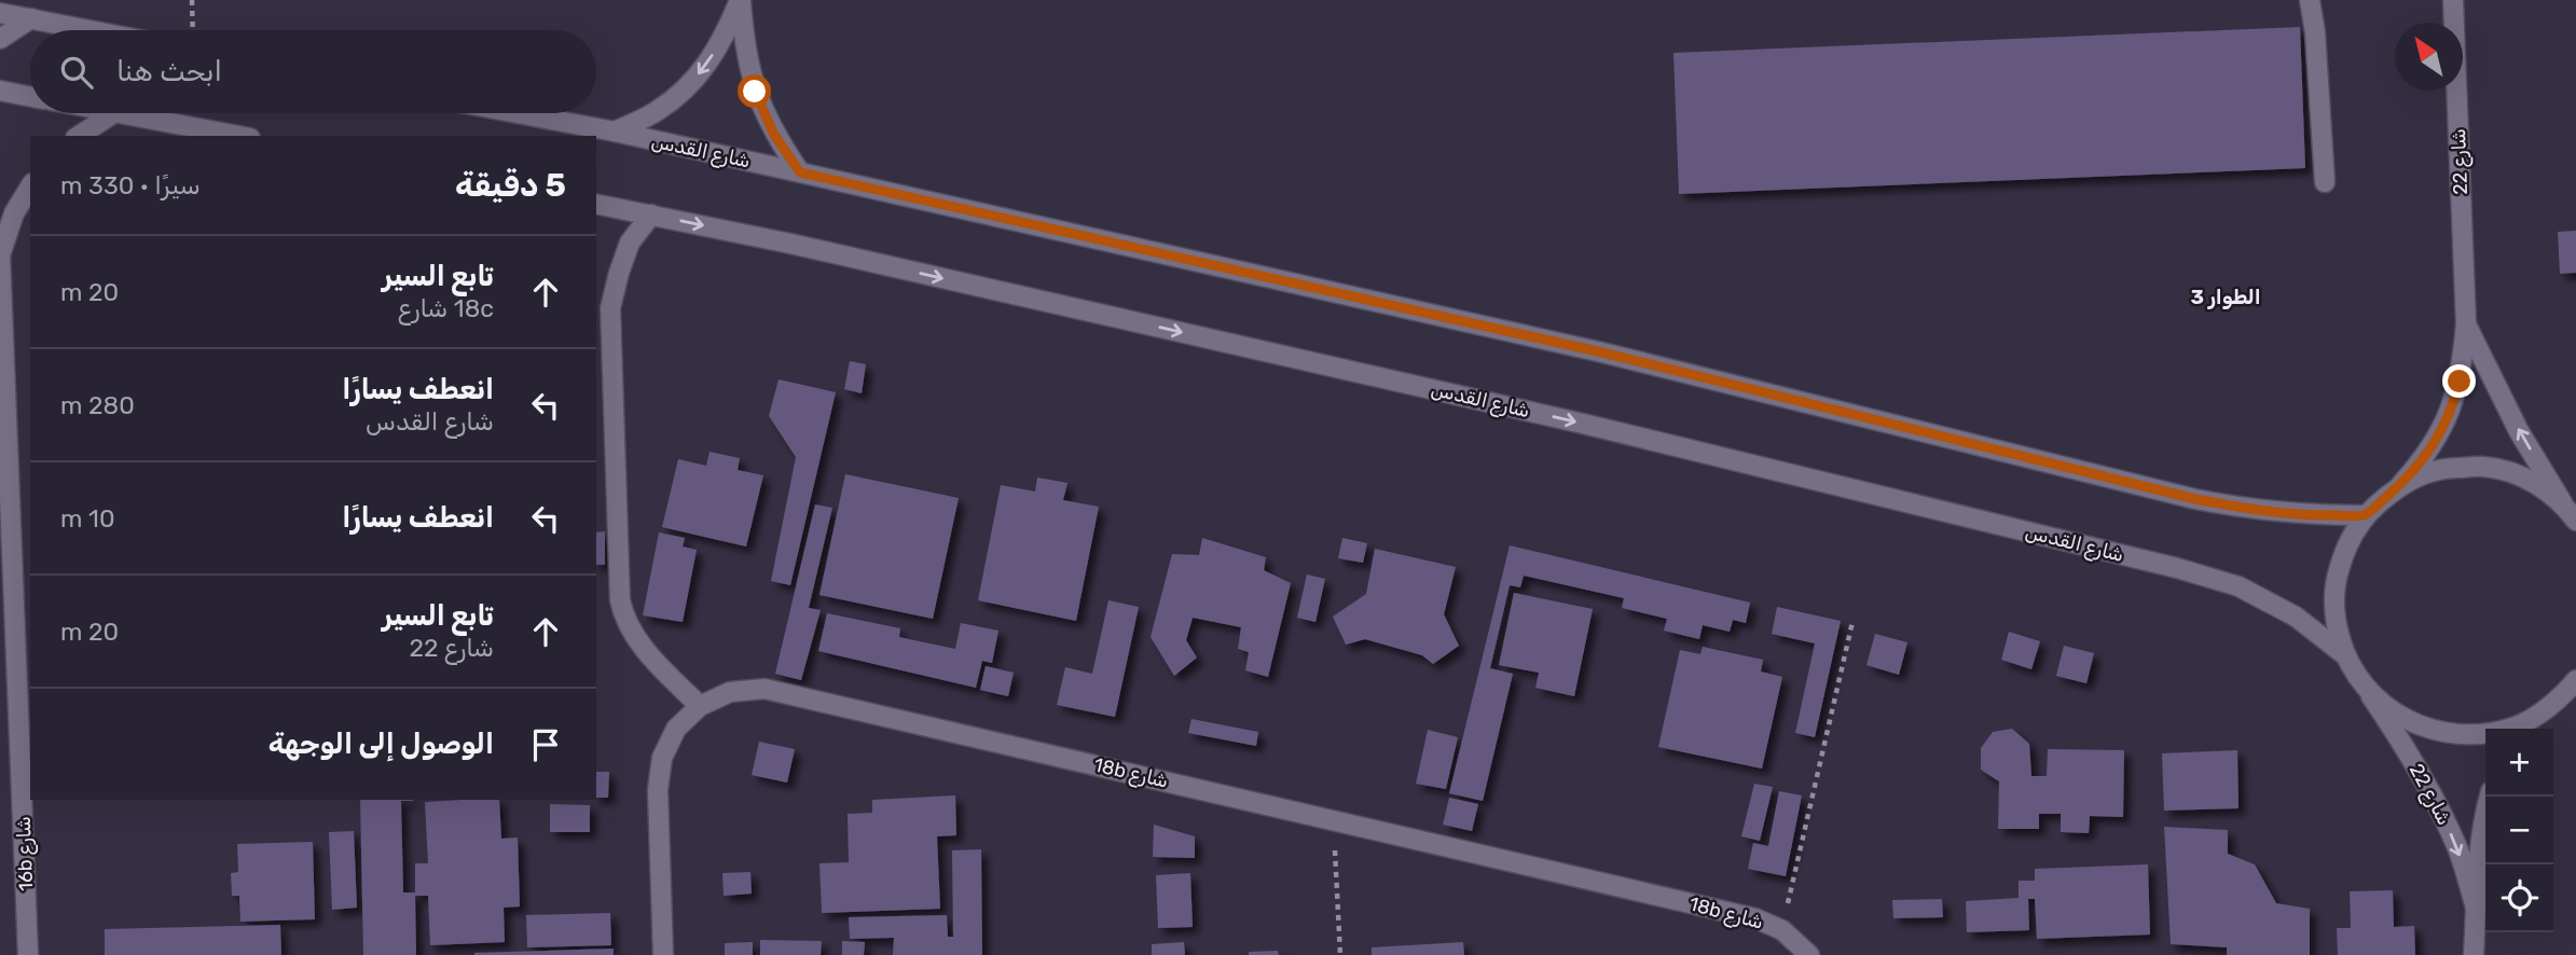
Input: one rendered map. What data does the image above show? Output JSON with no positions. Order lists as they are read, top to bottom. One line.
{"streets":{"main road":["شارع القدس","شارع 22","18b شارع","16b شارع"]},"crossings":[["شارع القدس","شارع 22"]],"districts":["الطوار 3"],"north":"top left","page":{"search":"ابحث هنا","heading":["5 دقيقة","سيرًا · 330 m"],"list":[["تابع السير","18c شارع","20 m"],["انعطف يسارًا","شارع القدس","280 m"],["انعطف يسارًا","10 m"],["تابع السير","شارع 22","20 m"],"الوصول إلى الوجهة"],"map_buttons":["+","−"]}}
